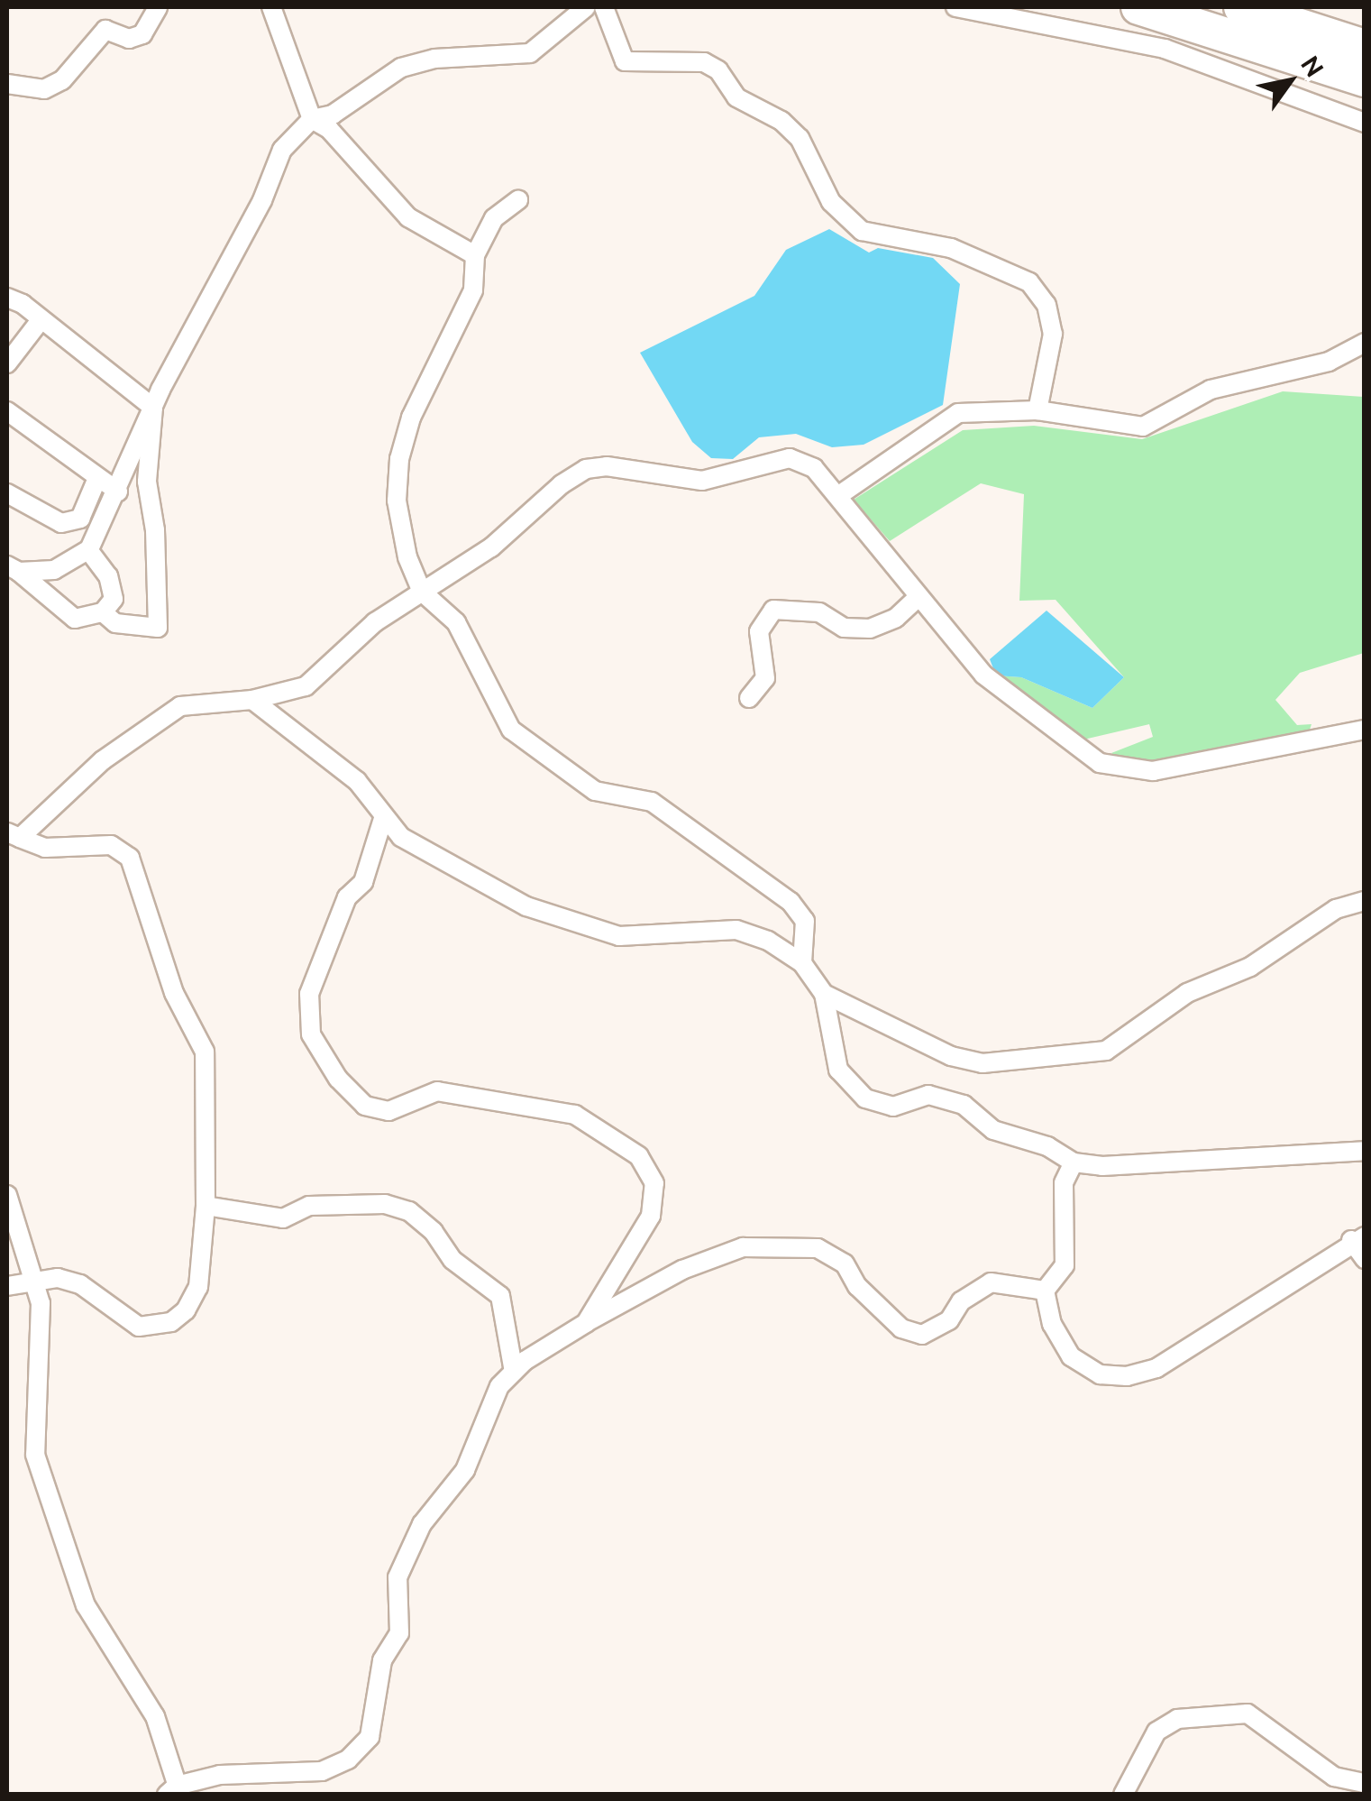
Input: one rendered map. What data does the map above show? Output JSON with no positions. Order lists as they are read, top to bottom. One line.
{"north":"top right"}
